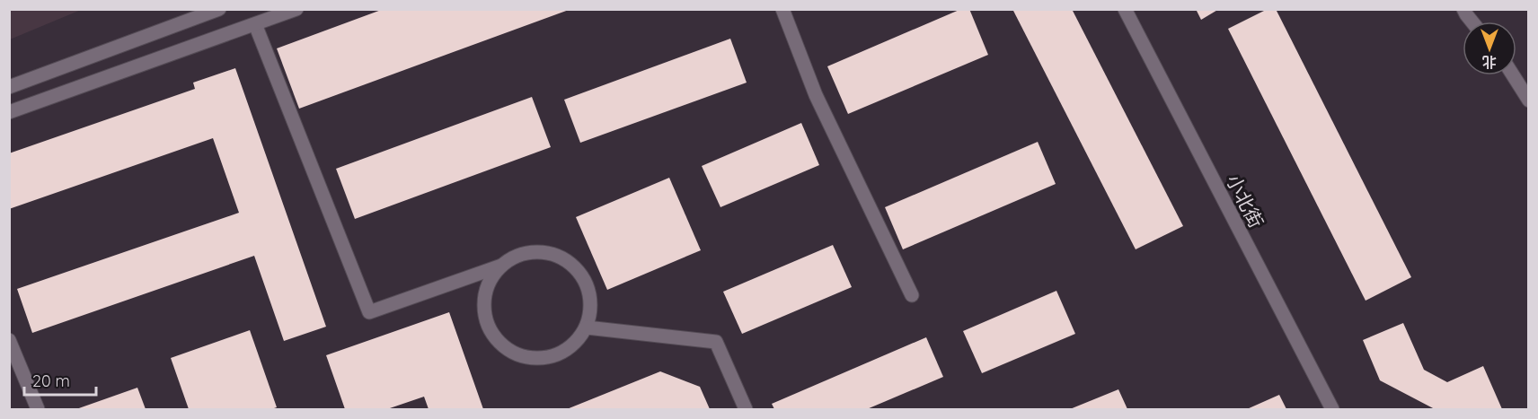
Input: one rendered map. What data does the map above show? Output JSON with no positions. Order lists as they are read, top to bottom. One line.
{"streets":{"street":["小北街"]},"scale_bar":"20 m","north":"bottom"}
